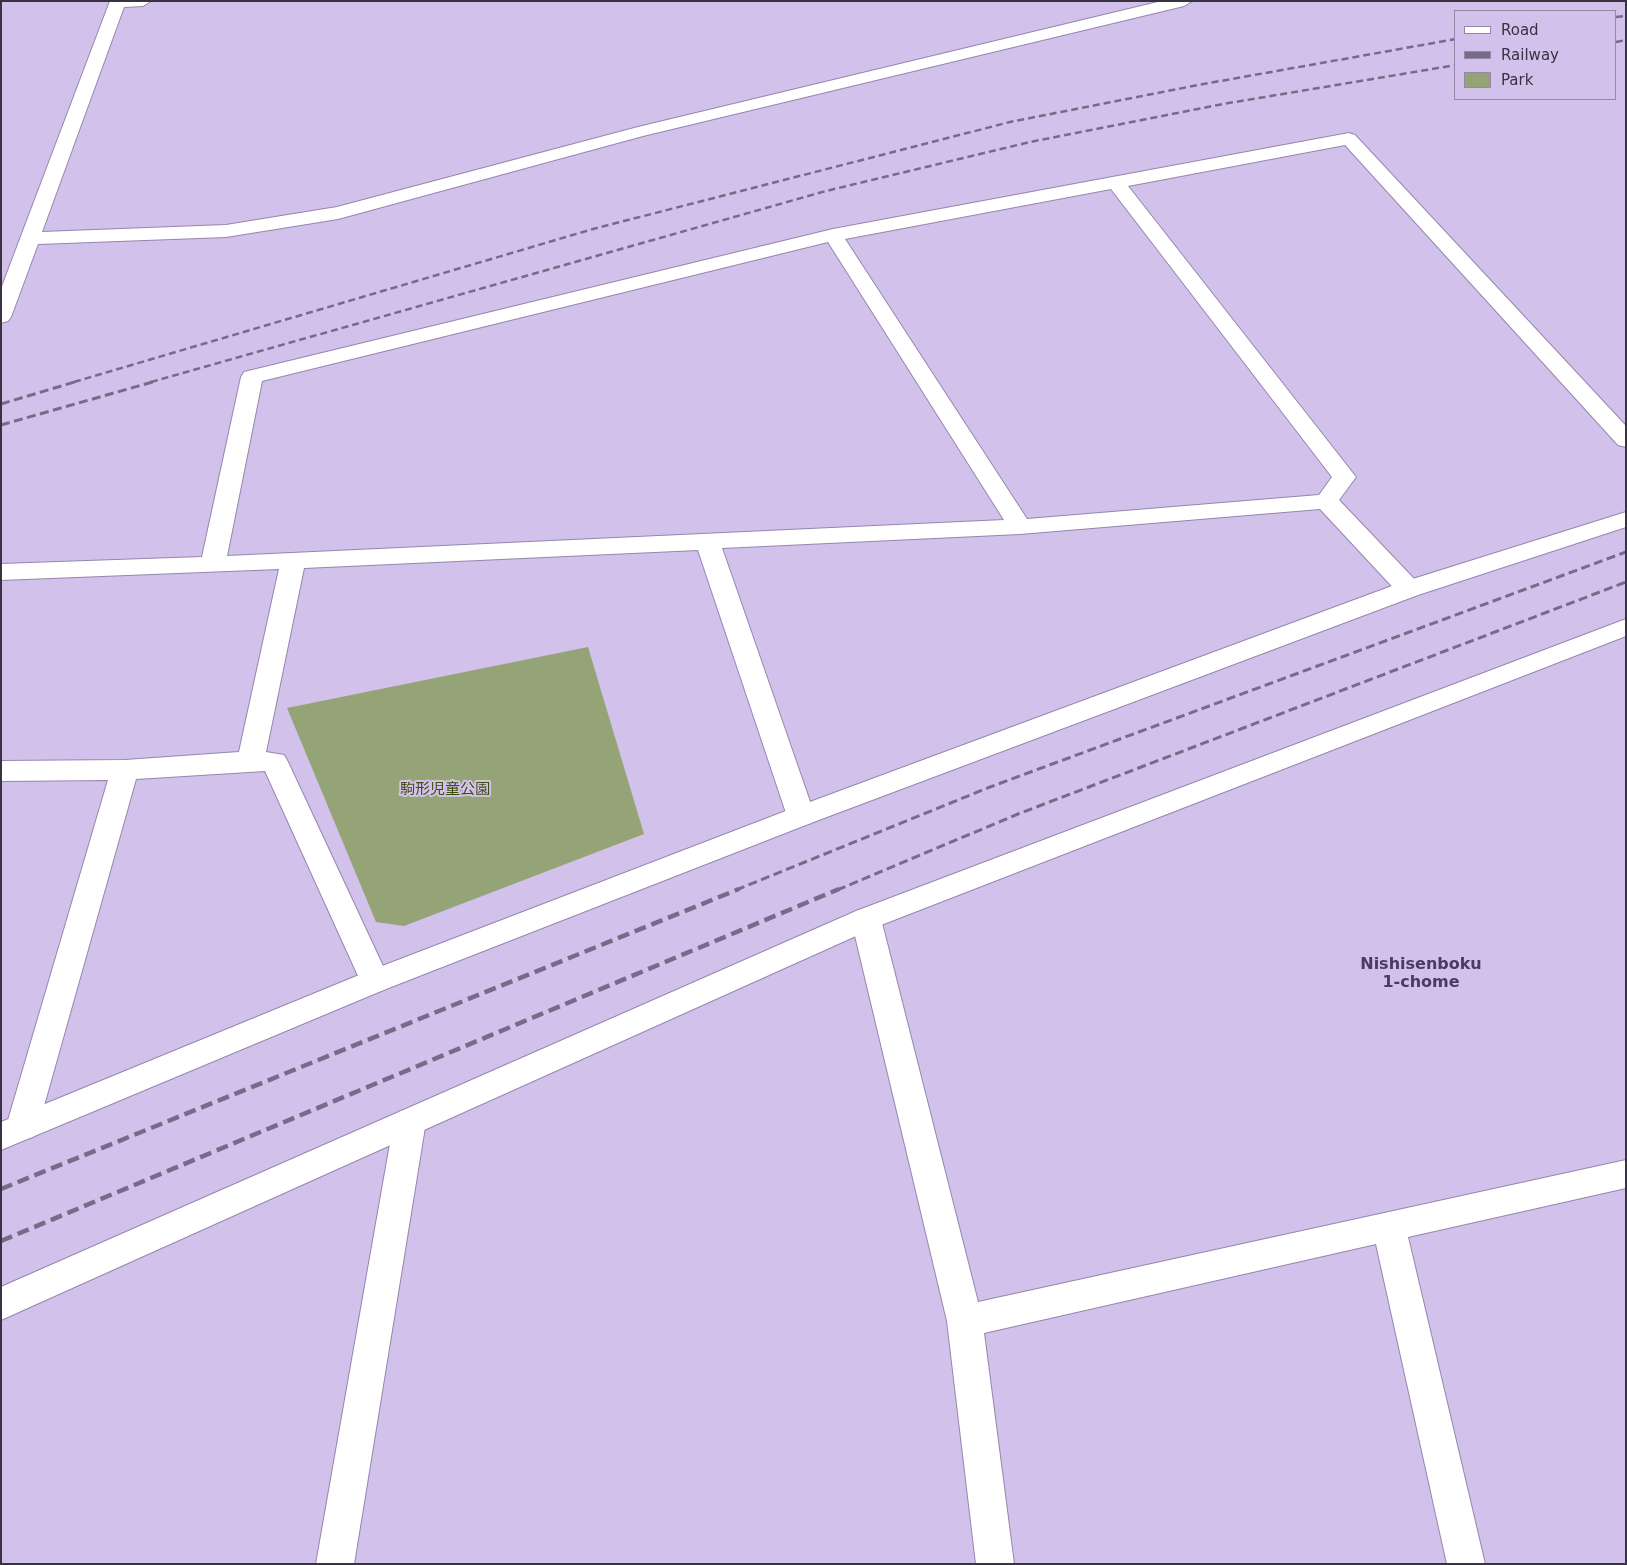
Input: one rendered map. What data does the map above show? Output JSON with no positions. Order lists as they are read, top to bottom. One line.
{"districts":["Nishisenboku 1-chome"],"parks":["駒形児童公園"],"legend":["Road","Railway","Park"]}
